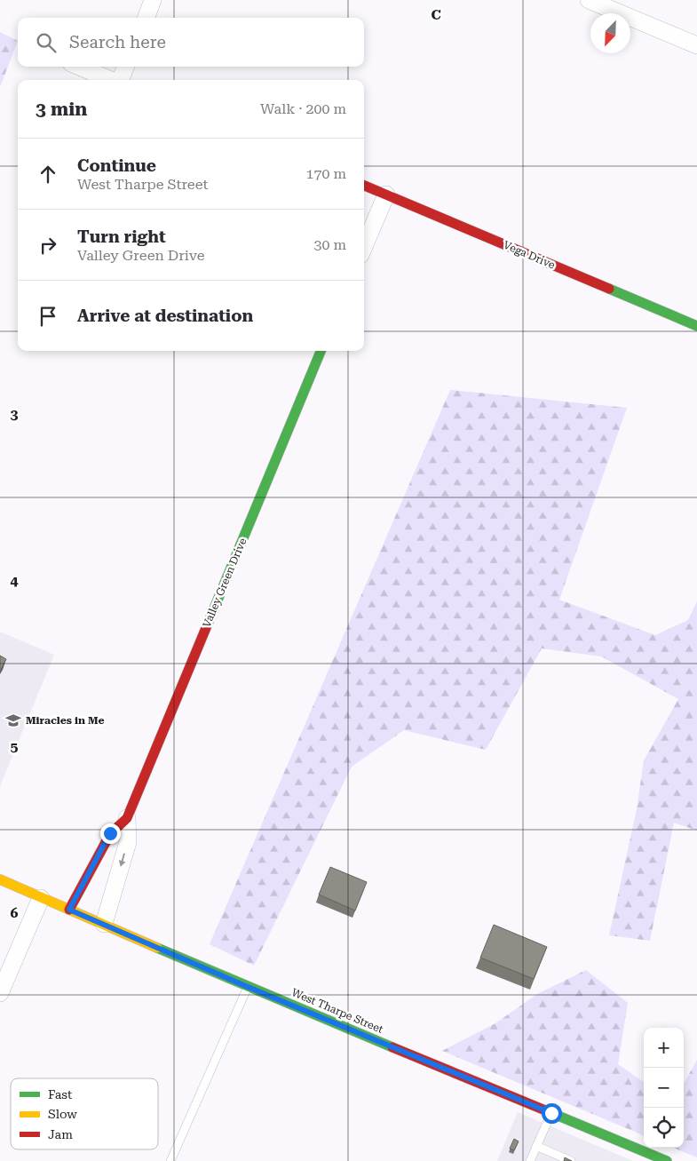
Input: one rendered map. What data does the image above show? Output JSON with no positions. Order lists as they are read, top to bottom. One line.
{"streets":{"street":["Vega Drive","Valley Green Drive","West Tharpe Street"]},"crossings":[["Valley Green Drive","West Tharpe Street"]],"places":{"school or university":["Miracles in Me"]},"legend":["Fast","Slow","Jam"],"north":"bottom left","page":{"search":"Search here","heading":["3 min","Walk · 200 m"],"list":[["Continue","West Tharpe Street","170 m"],["Turn right","Valley Green Drive","30 m"],"Arrive at destination"],"map_buttons":["+","−"]},"grid":{"columns":["C"],"rows":["3","4","5","6"]}}
